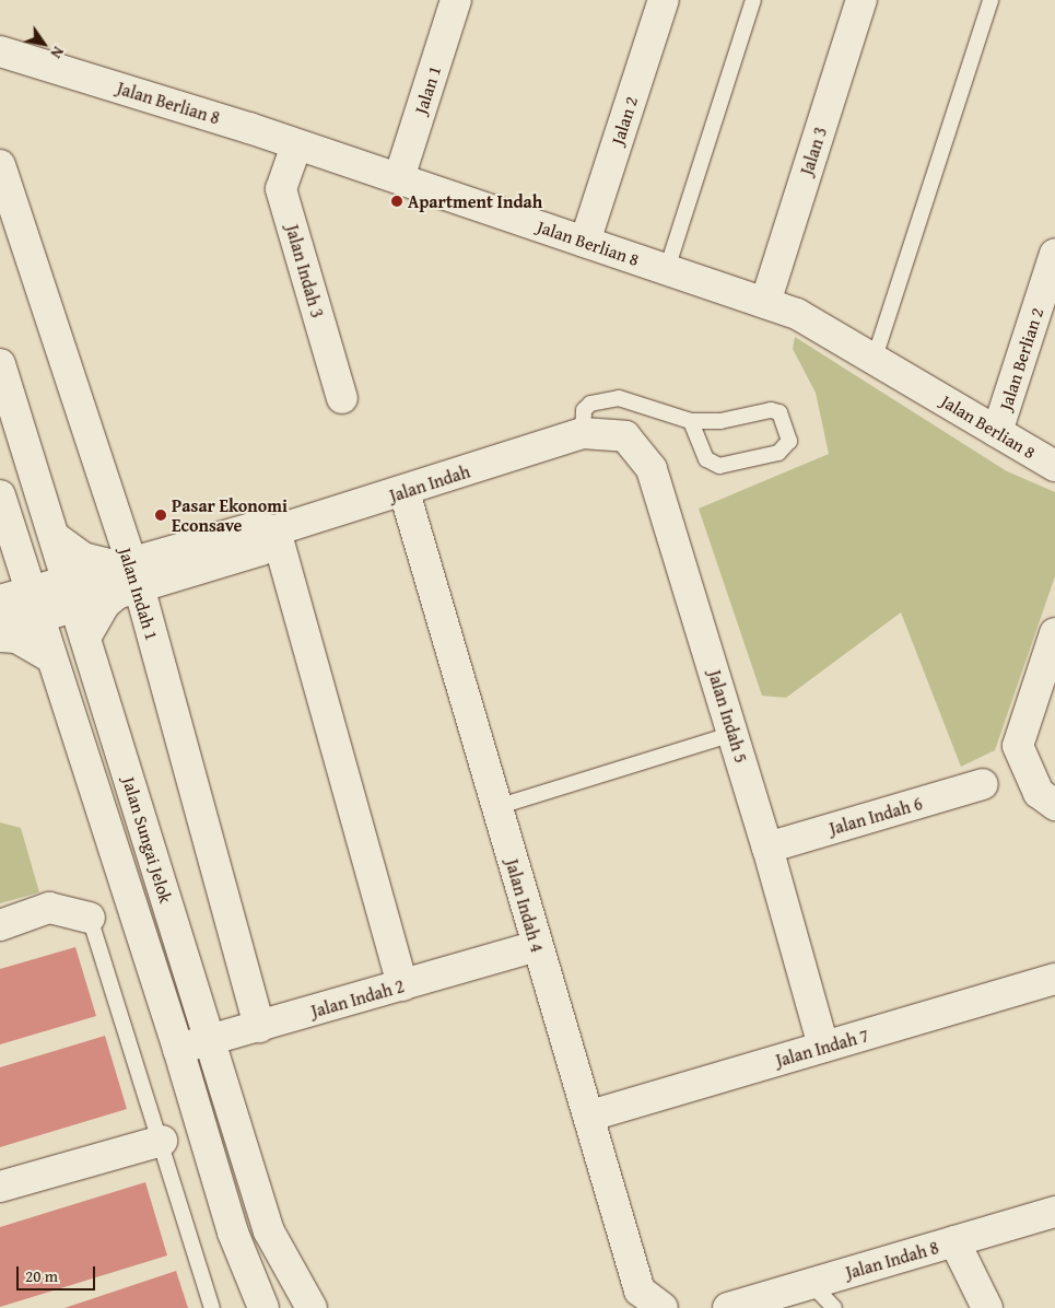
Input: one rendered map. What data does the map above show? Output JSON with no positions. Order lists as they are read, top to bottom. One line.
{"streets":{"street":["Jalan 1","Jalan Berlian 8","Jalan 2","Jalan 3","Jalan Indah 3","Jalan Berlian 2","Jalan Indah","Jalan Indah 1","Jalan Indah 5","Jalan Indah 6","Jalan Sungai Jelok","Jalan Indah 4","Jalan Indah 2","Jalan Indah 7","Jalan Indah 8"]},"crossings":[["Jalan 1","Jalan Berlian 8"],["Jalan Berlian 8","Jalan 2"],["Jalan Berlian 8","Jalan 3"],["Jalan Berlian 8","Jalan Indah 3"],["Jalan Berlian 8","Jalan Berlian 2"],["Jalan Indah","Jalan Indah 5"],["Jalan Indah","Jalan Indah 4"],["Jalan Indah 1","Jalan Indah 2"],["Jalan Indah 5","Jalan Indah 6"],["Jalan Indah 5","Jalan Indah 7"],["Jalan Sungai Jelok","Jalan Indah 2"],["Jalan Indah 4","Jalan Indah 2"],["Jalan Indah 4","Jalan Indah 7"]],"places":["Apartment Indah","Pasar Ekonomi Econsave"],"scale_bar":"20 m","north":"bottom right"}
